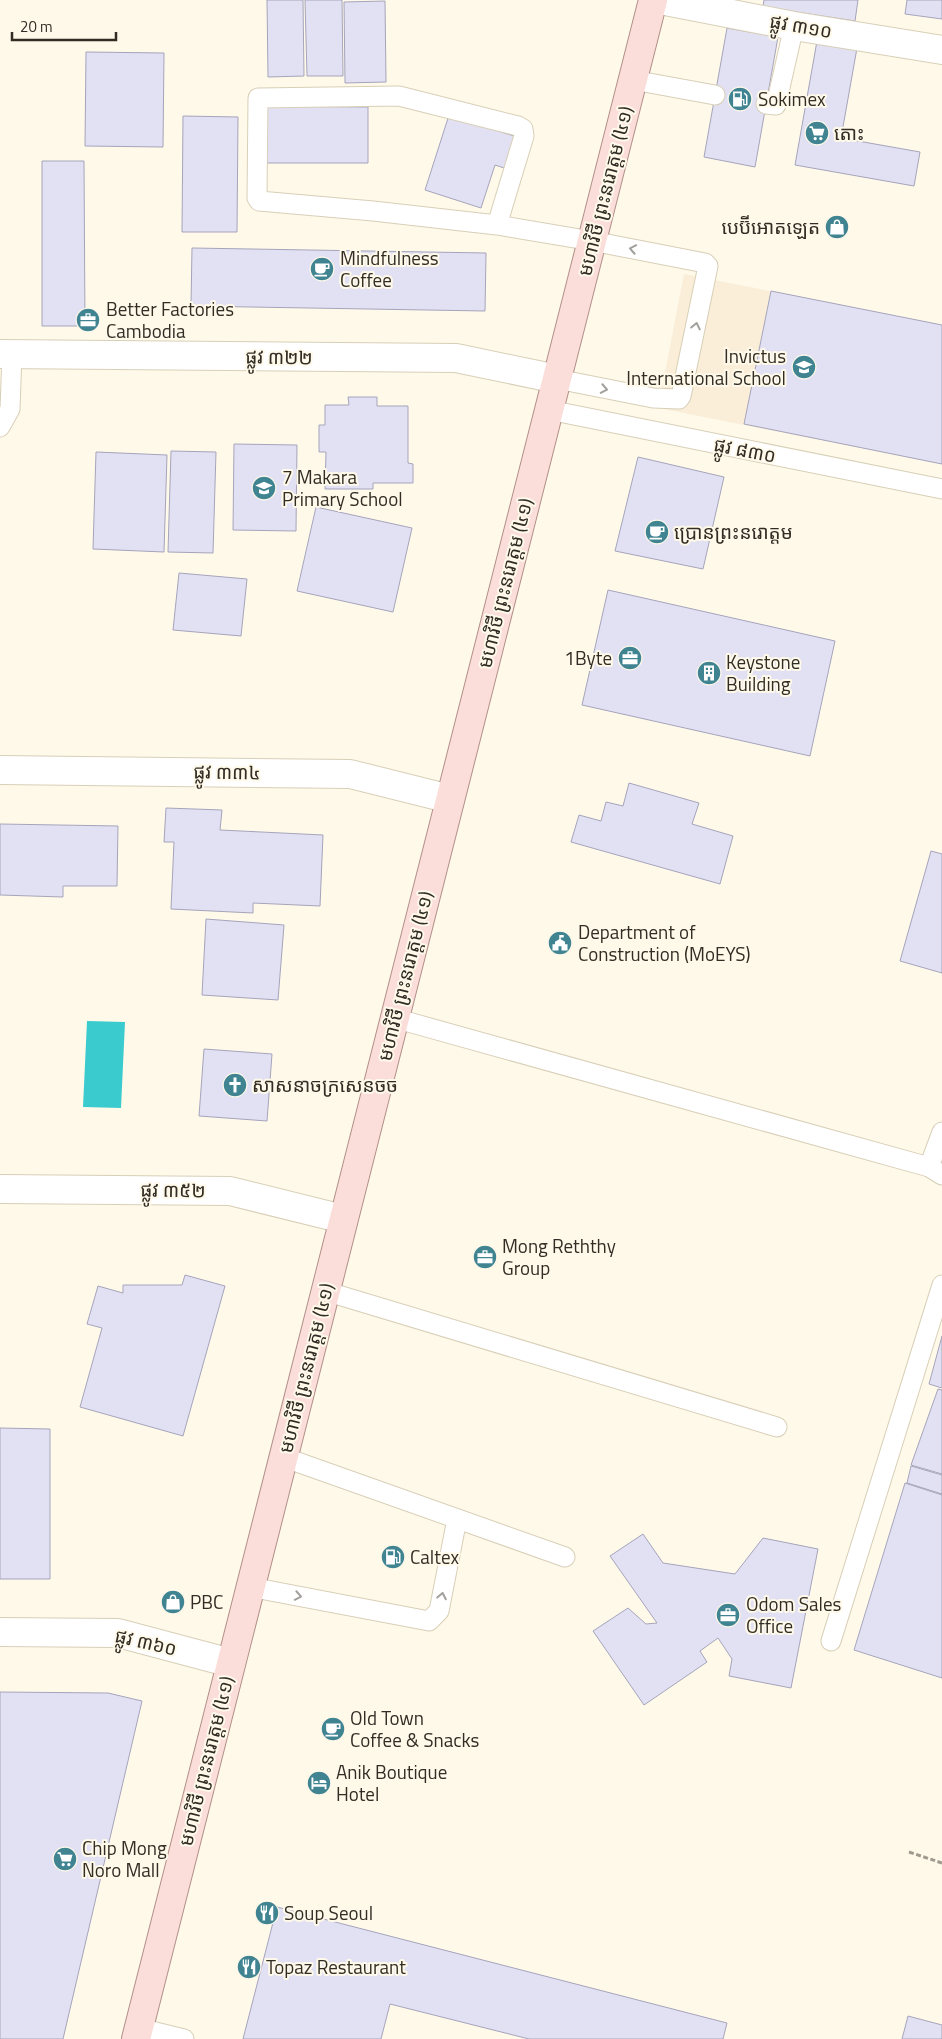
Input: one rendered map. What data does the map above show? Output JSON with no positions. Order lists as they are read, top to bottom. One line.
{"streets":{"main road":["មហាវិថី ព្រះនរោត្តម (៤១)"],"street":["ផ្លូវ ៣១០","ផ្លូវ ៣២២","ផ្លូវ ៣៣៤","ផ្លូវ ៣៥២","ផ្លូវ ៣៦០"],"lane":["ផ្លូវ ៨៣០"]},"crossings":[["មហាវិថី ព្រះនរោត្តម (៤១)","ផ្លូវ ៣២២"],["មហាវិថី ព្រះនរោត្តម (៤១)","ផ្លូវ ៨៣០"],["មហាវិថី ព្រះនរោត្តម (៤១)","ផ្លូវ ៣៣៤"],["មហាវិថី ព្រះនរោត្តម (៤១)","ផ្លូវ ៣៥២"],["មហាវិថី ព្រះនរោត្តម (៤១)","ផ្លូវ ៣៦០"]],"places":{"fuel station":["Sokimex","Caltex"],"supermarket":["តោះ","Chip Mong Noro Mall"],"shop":["បេប៊ីអោតឡេត","PBC"],"cafe":["Mindfulness Coffee","ប្រោនព្រះនរោត្តម","Old Town Coffee & Snacks"],"office":["Better Factories Cambodia","1Byte","Mong Reththy Group","Odom Sales Office"],"school or university":["Invictus International School","7 Makara Primary School"],"building":["Keystone Building"],"public building":["Department of Construction (MoEYS)"],"church":["សាសនាចក្រសេនចច"],"hotel":["Anik Boutique Hotel"],"restaurant":["Soup Seoul","Topaz Restaurant"]},"scale_bar":"20 m"}
